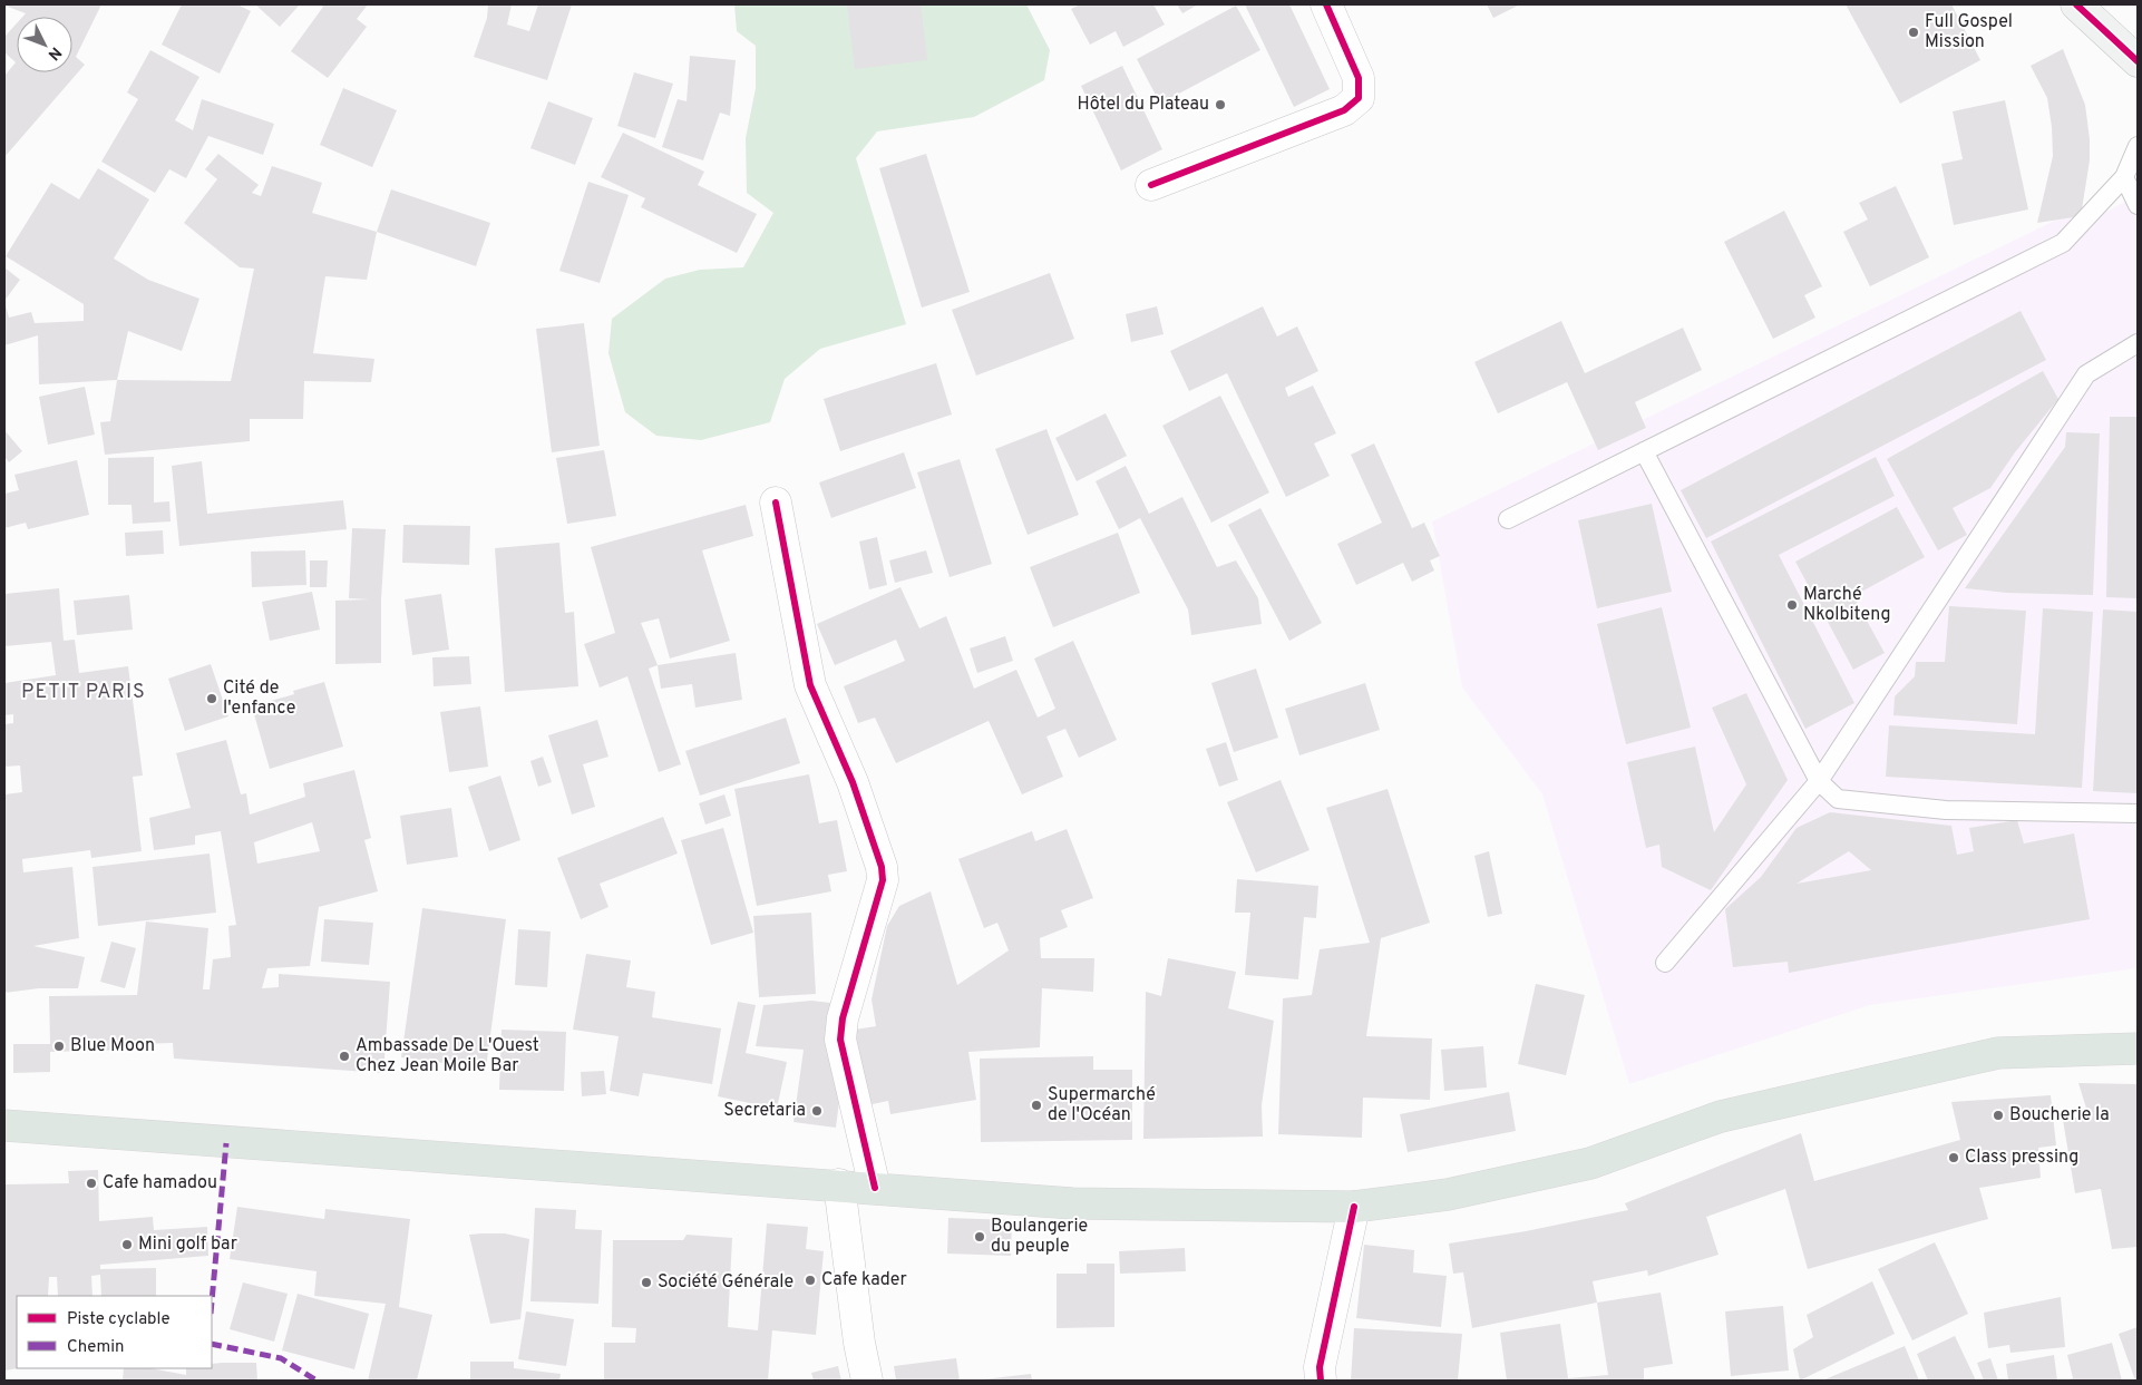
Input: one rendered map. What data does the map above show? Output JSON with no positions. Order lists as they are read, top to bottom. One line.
{"districts":["PETIT PARIS"],"places":["Full Gospel Mission","Hôtel du Plateau","Marché Nkolbiteng","Cité de l'enfance","Blue Moon","Ambassade De L'Ouest Chez Jean Moile Bar","Supermarché de l'Océan","Secretaria","Boucherie la","Class pressing","Cafe hamadou","Boulangerie du peuple","Mini golf bar","Cafe kader","Société Générale"],"legend":["Piste cyclable","Chemin"],"north":"bottom right"}
